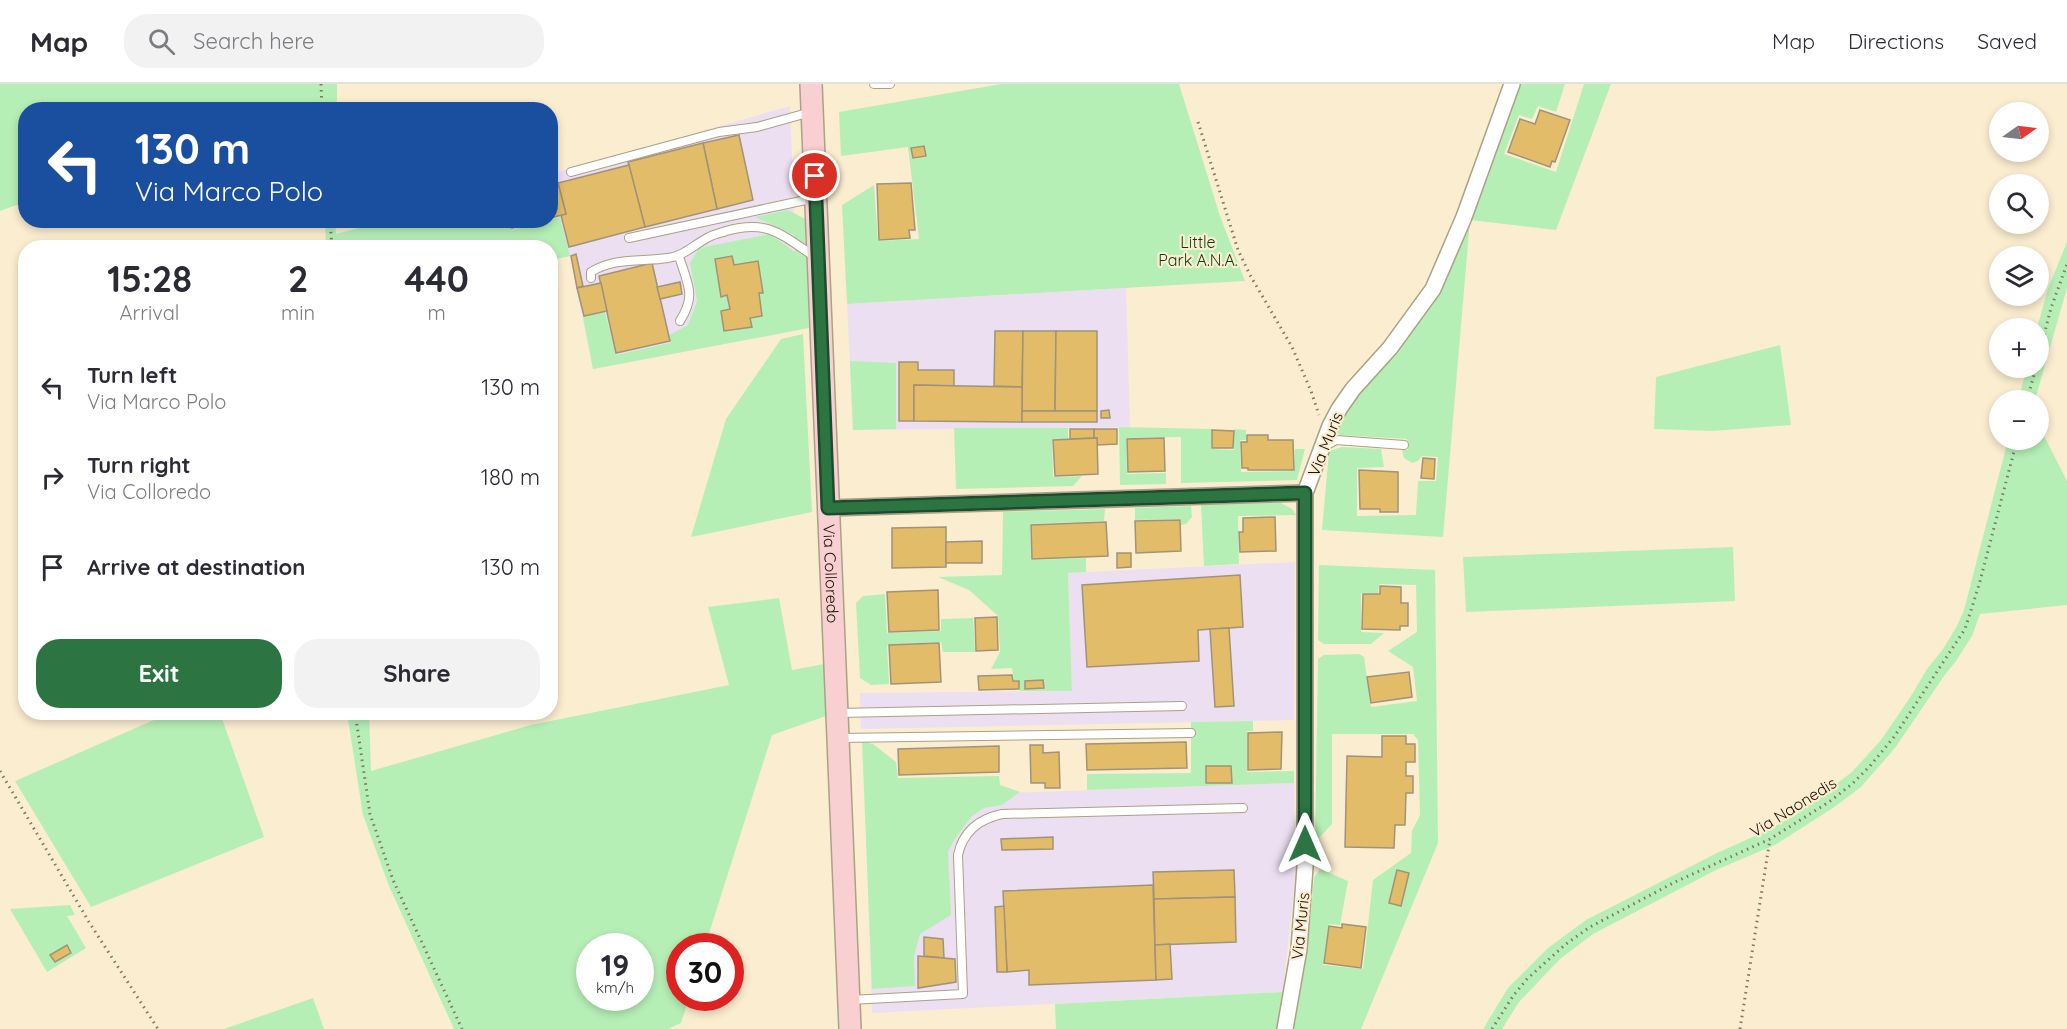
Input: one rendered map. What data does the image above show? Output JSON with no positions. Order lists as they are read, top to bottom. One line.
{"streets":{"main road":["Via Colloredo"],"street":["Via Muris"],"path":["Via Naonedis"]},"parks":["Little Park A.N.A."],"north":"right","page":{"header":"Map","search":"Search here","nav":["Map","Directions","Saved"],"map_buttons":["+","−"],"turn":["130 m","Via Marco Polo"],"eta":["15:28","Arrival","2","min","440","m"],"list":[{"name":"Turn left","note":"Via Marco Polo","value":"130 m"},{"name":"Turn right","note":"Via Colloredo","value":"180 m"},{"name":"Arrive at destination","value":"130 m"}],"buttons":["Exit","Share"],"speed":"19 km/h","limit":"30"}}
